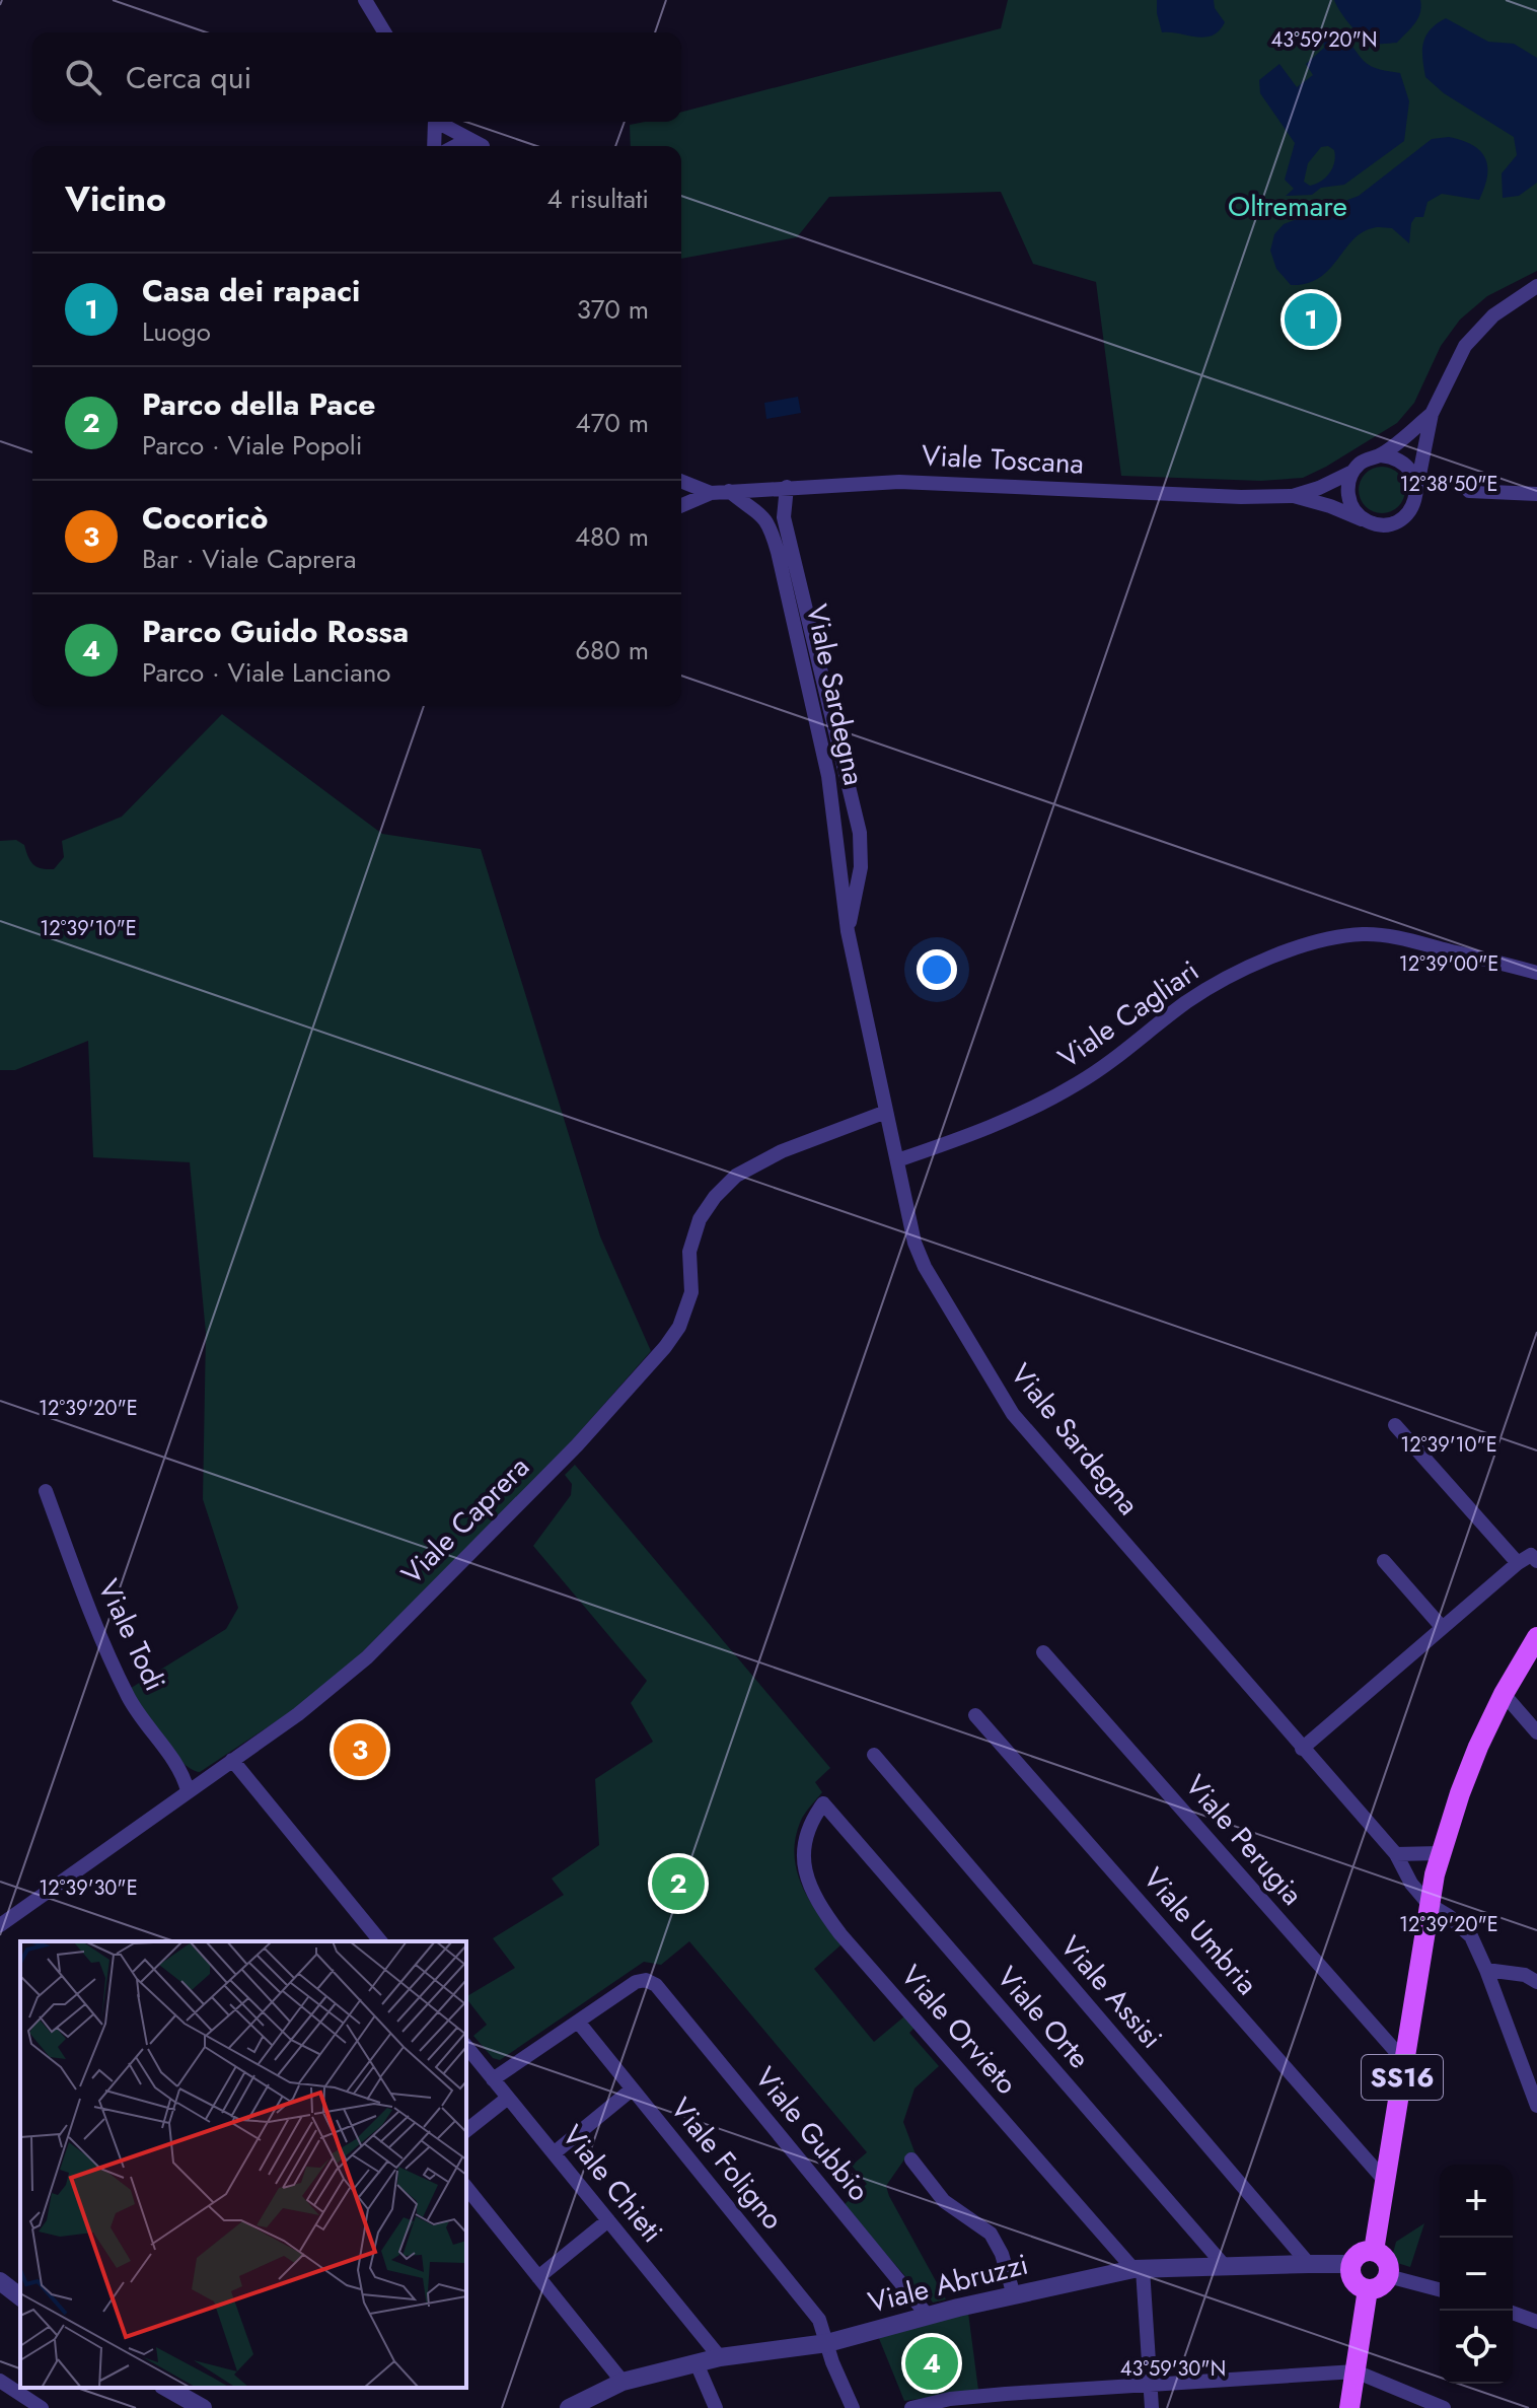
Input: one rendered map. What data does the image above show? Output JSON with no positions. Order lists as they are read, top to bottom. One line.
{"streets":{"main road":["SS16"],"street":["Viale Toscana","Viale Sardegna","Viale Cagliari","Viale Caprera","Viale Todi","Viale Perugia","Viale Umbria","Viale Assisi","Viale Orte","Viale Orvieto","Viale Gubbio","Viale Foligno","Viale Chieti","Viale Abruzzi"]},"crossings":[["Viale Toscana","Viale Sardegna"],["Viale Sardegna","Viale Cagliari"],["Viale Sardegna","Viale Caprera"],["Viale Sardegna","SS16"],["Viale Caprera","Viale Todi"],["Viale Perugia","SS16"],["Viale Umbria","SS16"],["Viale Assisi","Viale Abruzzi"],["Viale Orte","Viale Orvieto"],["Viale Orte","Viale Abruzzi"],["Viale Orvieto","Viale Abruzzi"],["SS16","Viale Abruzzi"],["Viale Gubbio","Viale Foligno"],["Viale Gubbio","Viale Abruzzi"],["Viale Foligno","Viale Abruzzi"],["Viale Chieti","Viale Abruzzi"]],"parks":["Oltremare"],"page":{"search":"Cerca qui","heading":["Vicino","4 risultati"],"list":[{"mark":"1","name":"Casa dei rapaci","note":"Luogo","value":"370 m"},{"mark":"2","name":"Parco della Pace","note":"Parco · Viale Popoli","value":"470 m"},{"mark":"3","name":"Cocoricò","note":"Bar · Viale Caprera","value":"480 m"},{"mark":"4","name":"Parco Guido Rossa","note":"Parco · Viale Lanciano","value":"680 m"}],"pins":["1","3","2","4"],"map_buttons":["+","−"]},"coordinates":["43°59'20\"N","12°38'50\"E","12°39'10\"E","12°39'00\"E","12°39'20\"E","12°39'30\"E","43°59'30\"N"]}
